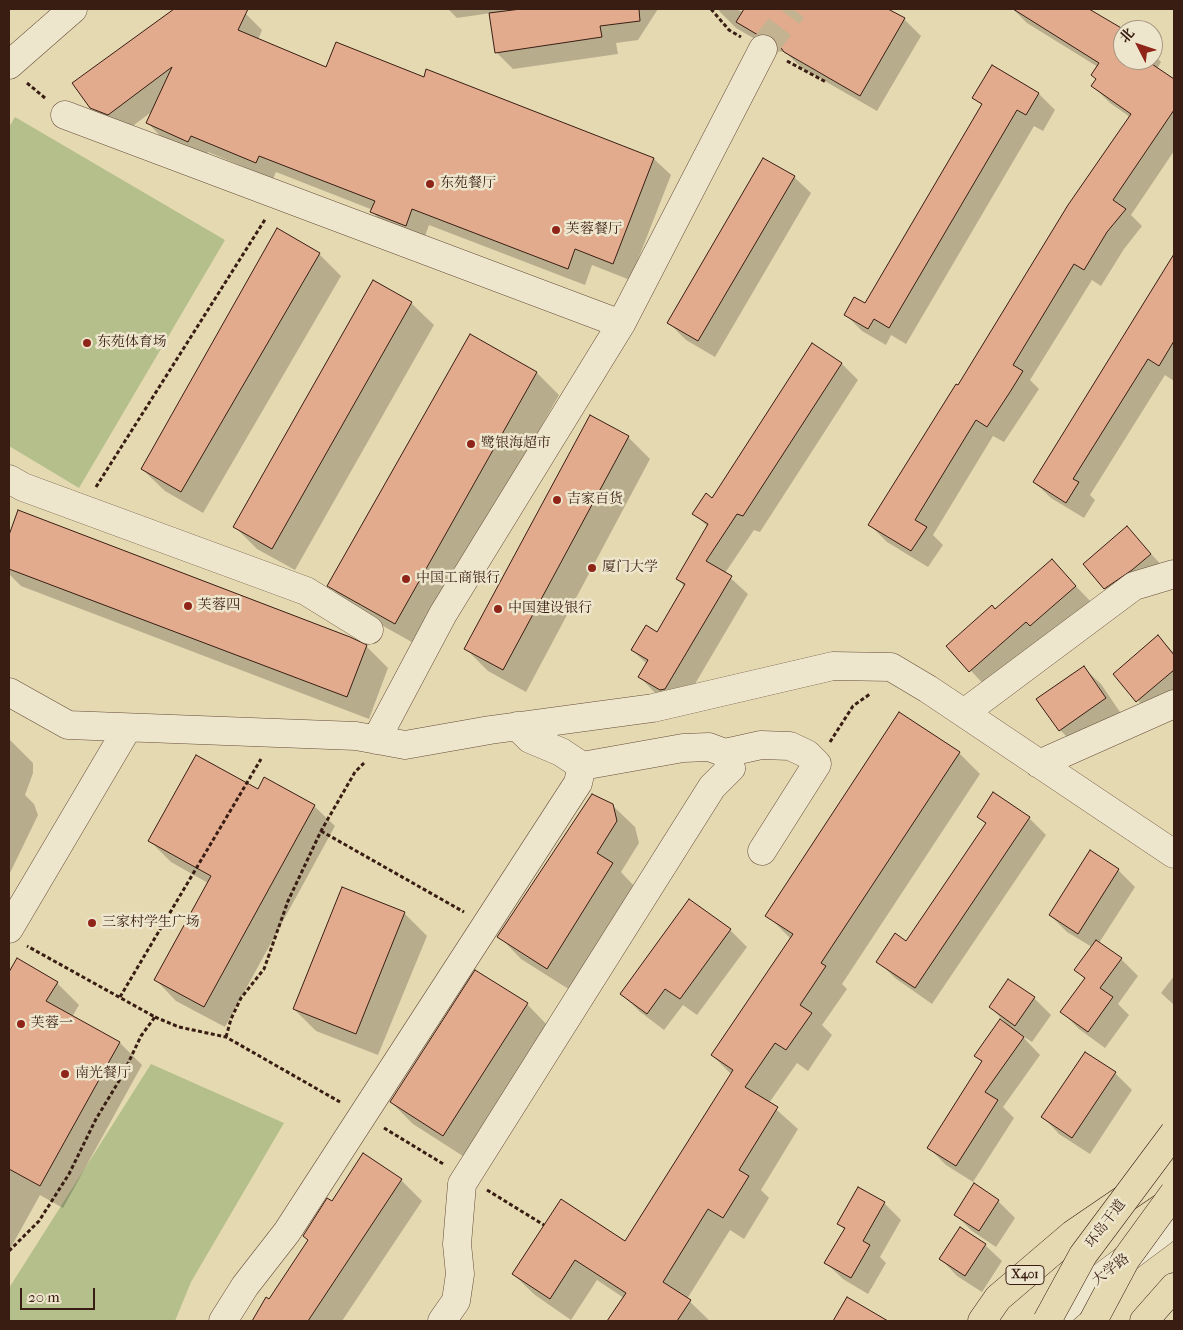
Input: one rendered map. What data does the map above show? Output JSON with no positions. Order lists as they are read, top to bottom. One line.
{"streets":{"highway":["环岛干道","X401"],"street":["大学路"]},"places":["东苑餐厅","芙蓉餐厅","东苑体育场","鹭银海超市","吉家百货","厦门大学","中国工商银行","芙蓉四","中国建设银行","三家村学生广场","芙蓉一","南光餐厅"],"scale_bar":"20 m","north":"top left"}
